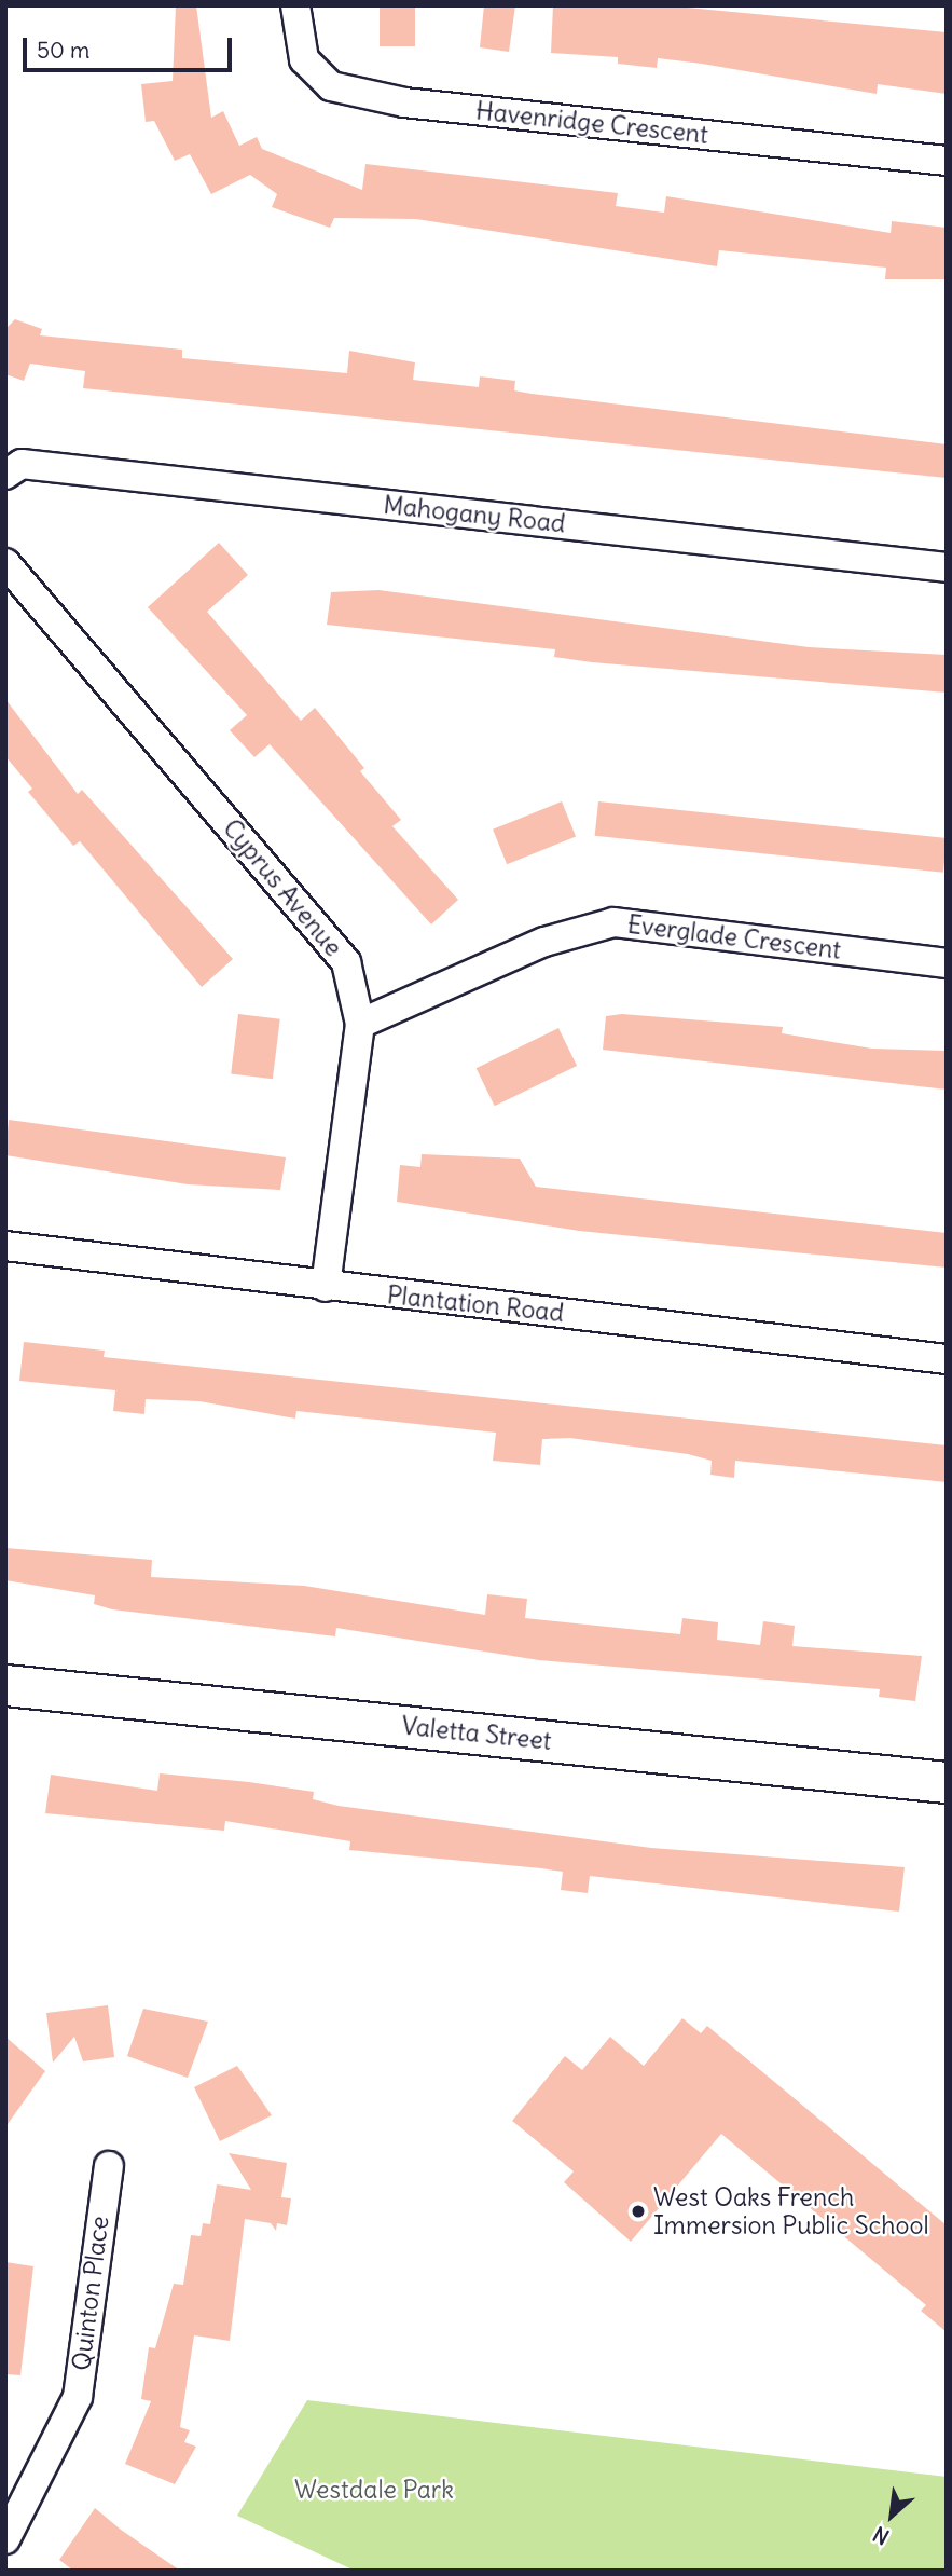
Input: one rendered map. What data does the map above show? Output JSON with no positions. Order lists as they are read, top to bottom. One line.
{"streets":{"street":["Havenridge Crescent","Mahogany Road","Cyprus Avenue","Everglade Crescent","Plantation Road","Valetta Street","Quinton Place"]},"crossings":[["Cyprus Avenue","Everglade Crescent"],["Cyprus Avenue","Plantation Road"]],"parks":["Westdale Park"],"places":["West Oaks French Immersion Public School"],"scale_bar":"50 m","north":"bottom left"}
